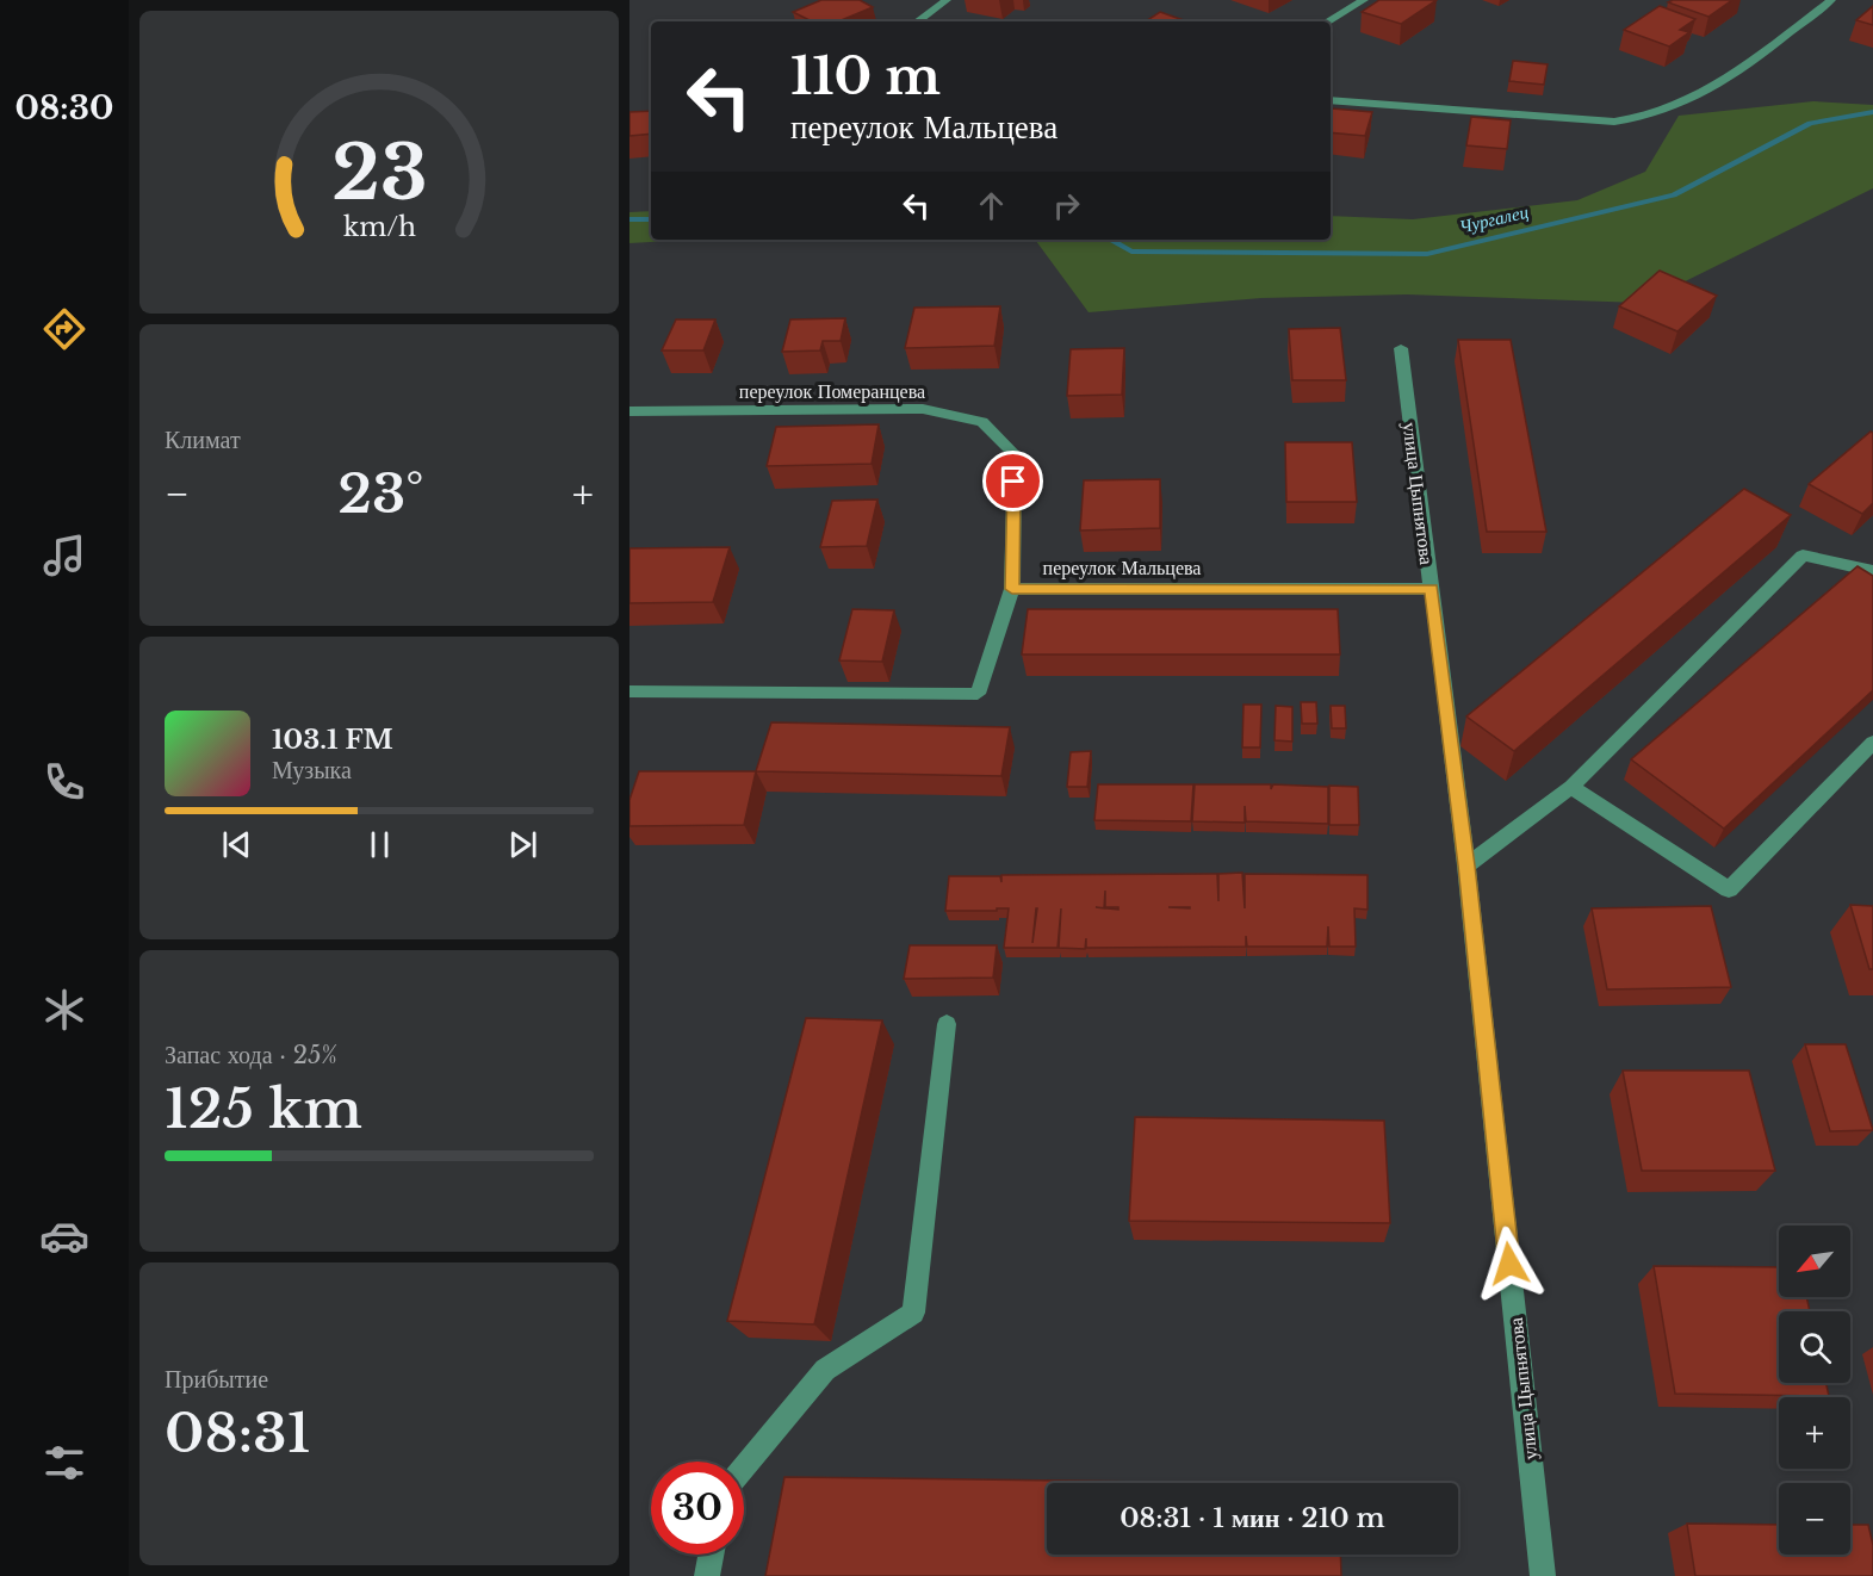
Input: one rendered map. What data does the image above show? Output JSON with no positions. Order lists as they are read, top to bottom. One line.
{"streets":{"street":["переулок Померанцева","улица Цыпнятова","переулок Мальцева"]},"crossings":[["переулок Померанцева","переулок Мальцева"],["улица Цыпнятова","переулок Мальцева"]],"water":["Чургалец"],"north":"bottom left","page":{"tabs":"08:30","turn":["110 m","переулок Мальцева"],"tile":["Климат",["Запас хода · 25%","125 km"],["Прибытие","08:31"]],"heat":["−","23°","+"],"song":["103.1 FM","Музыка"],"map_buttons":["+","−"],"limit":"30","trip":"08:31 · 1 мин · 210 m","gauge":["23","km/h"]}}
